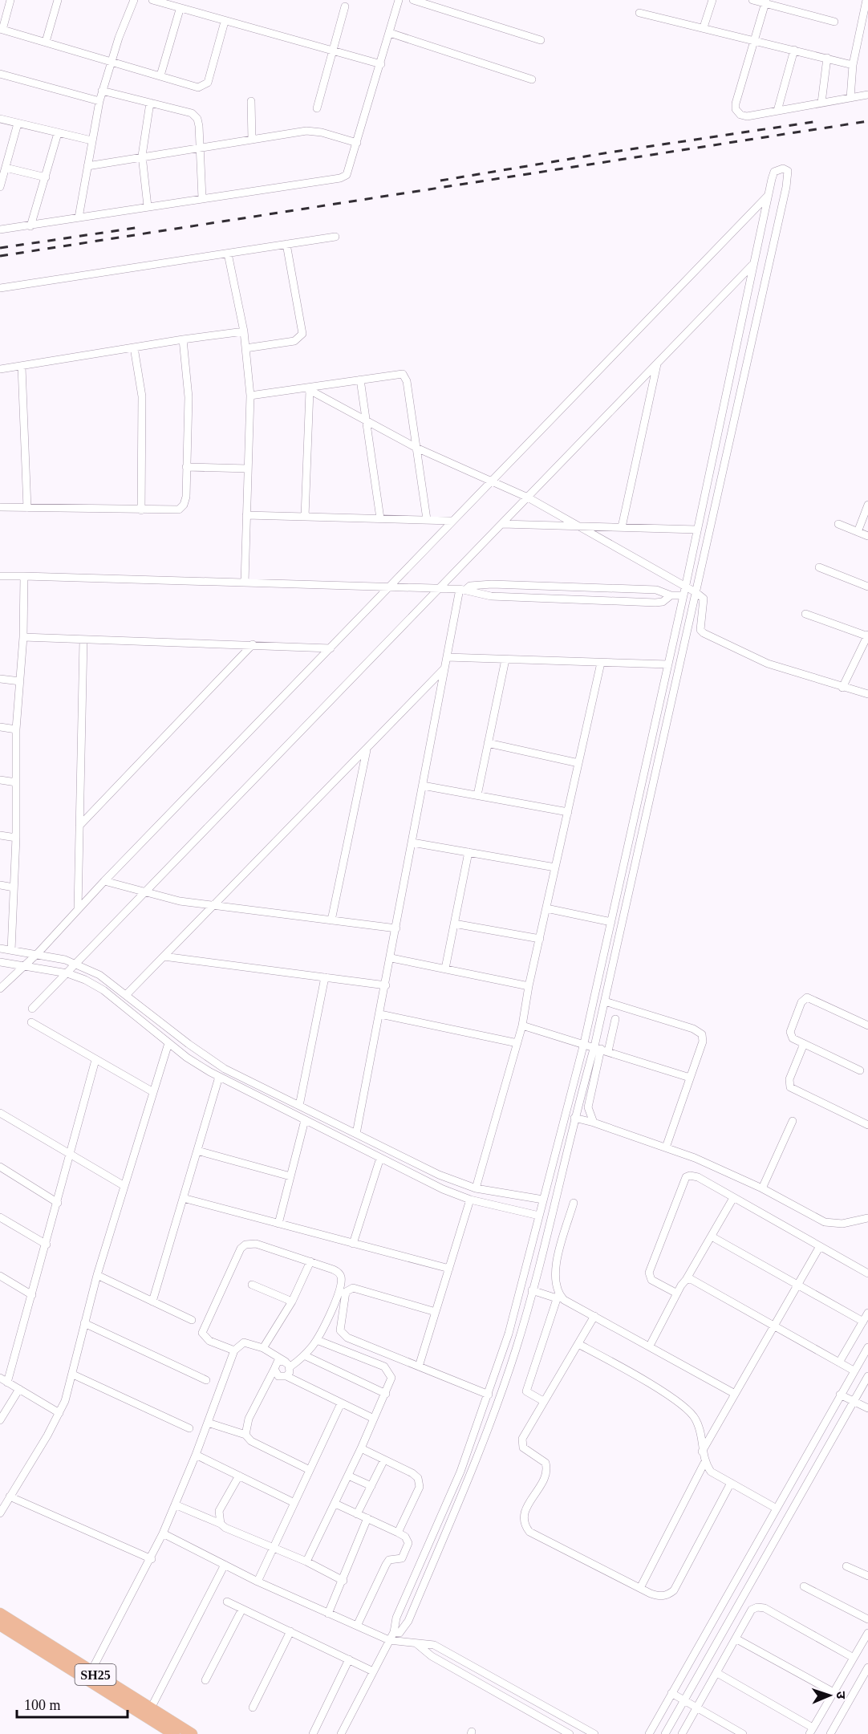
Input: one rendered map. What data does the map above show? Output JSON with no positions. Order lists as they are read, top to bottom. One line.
{"streets":{"main road":["SH25"]},"scale_bar":"100 m","north":"right"}
